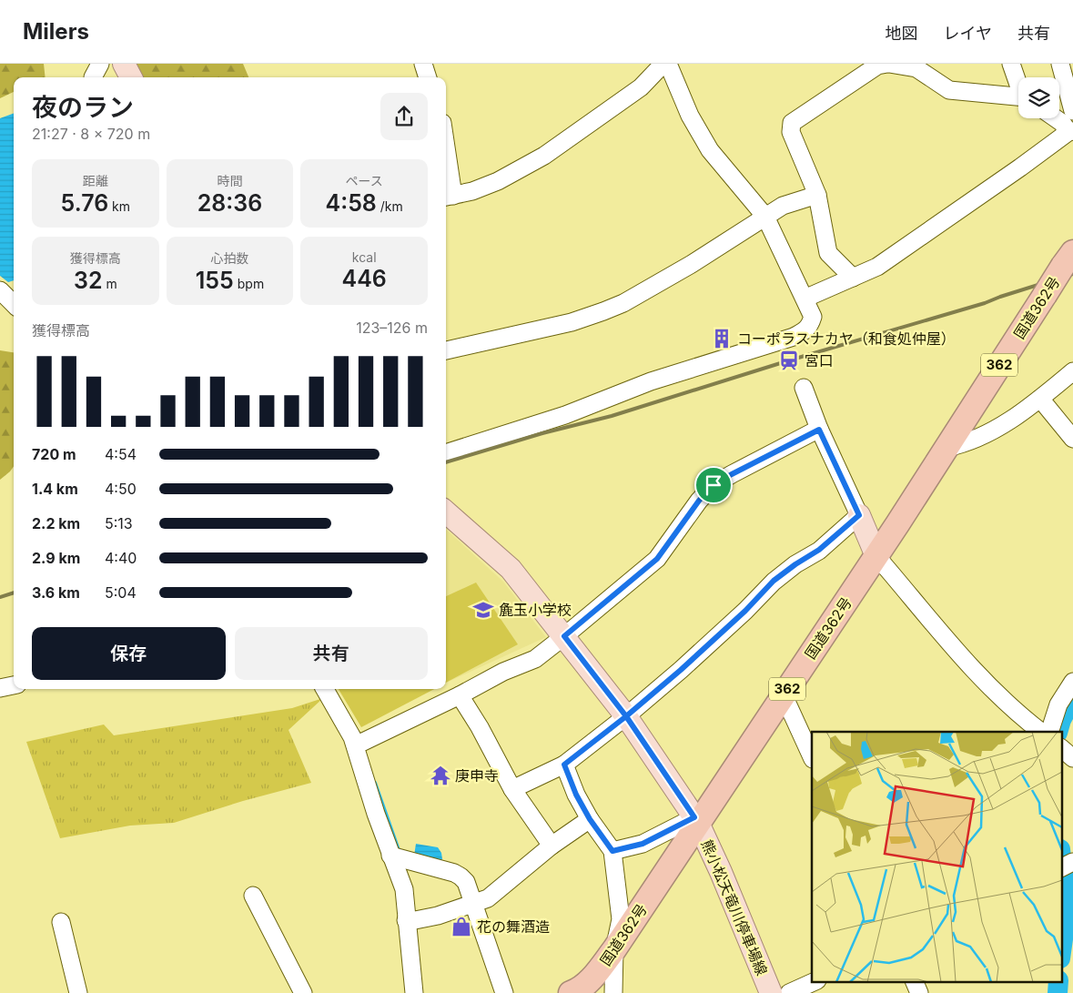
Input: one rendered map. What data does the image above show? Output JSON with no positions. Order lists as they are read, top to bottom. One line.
{"streets":{"highway":["国道362号","362"],"main road":["熊小松天竜川停車場線"]},"crossings":[["国道362号","熊小松天竜川停車場線"]],"places":{"building":["コーポラスナカヤ（和食処仲屋）"],"station":["宮口"],"school or university":["麁玉小学校"],"temple":["庚申寺"],"shop":["花の舞酒造"]},"page":{"header":"Milers","nav":["地図","レイヤ","共有"],"heading":["夜のラン","21:27 · 8 × 720 m"],"stats":[["距離","5.76 km"],["時間","28:36"],["ペース","4:58 /km"],["獲得標高","32 m"],["心拍数","155 bpm"],["kcal","446"]],"chart":["獲得標高","123–126 m"],"list":[{"name":"720 m","note":"4:54"},{"name":"1.4 km","note":"4:50"},{"name":"2.2 km","note":"5:13"},{"name":"2.9 km","note":"4:40"},{"name":"3.6 km","note":"5:04"}],"buttons":["保存","共有"]}}
